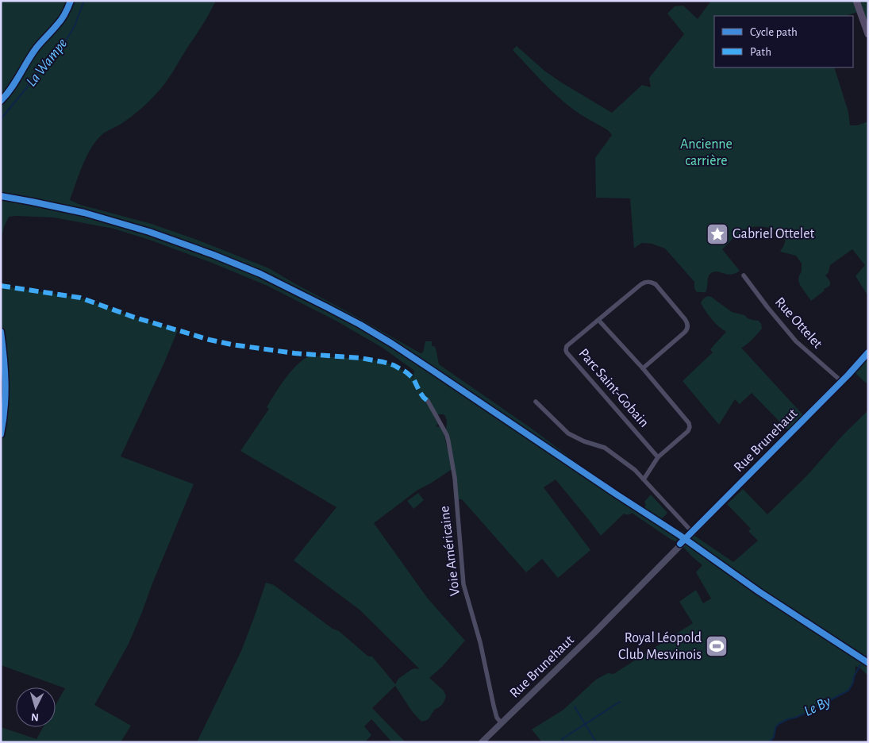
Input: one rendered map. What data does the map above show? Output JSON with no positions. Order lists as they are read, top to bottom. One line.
{"streets":{"street":["Rue Ottelet","Parc Saint-Gobain","Rue Brunehaut","Voie Américaine"]},"crossings":[["Rue Ottelet","Rue Brunehaut"],["Rue Brunehaut","Voie Américaine"]],"water":["La Wampe","Le By"],"parks":["Ancienne carrière"],"places":{"place":["Gabriel Ottelet"],"sports":["Royal Léopold Club Mesvinois"]},"legend":["Cycle path","Path"],"north":"bottom"}
